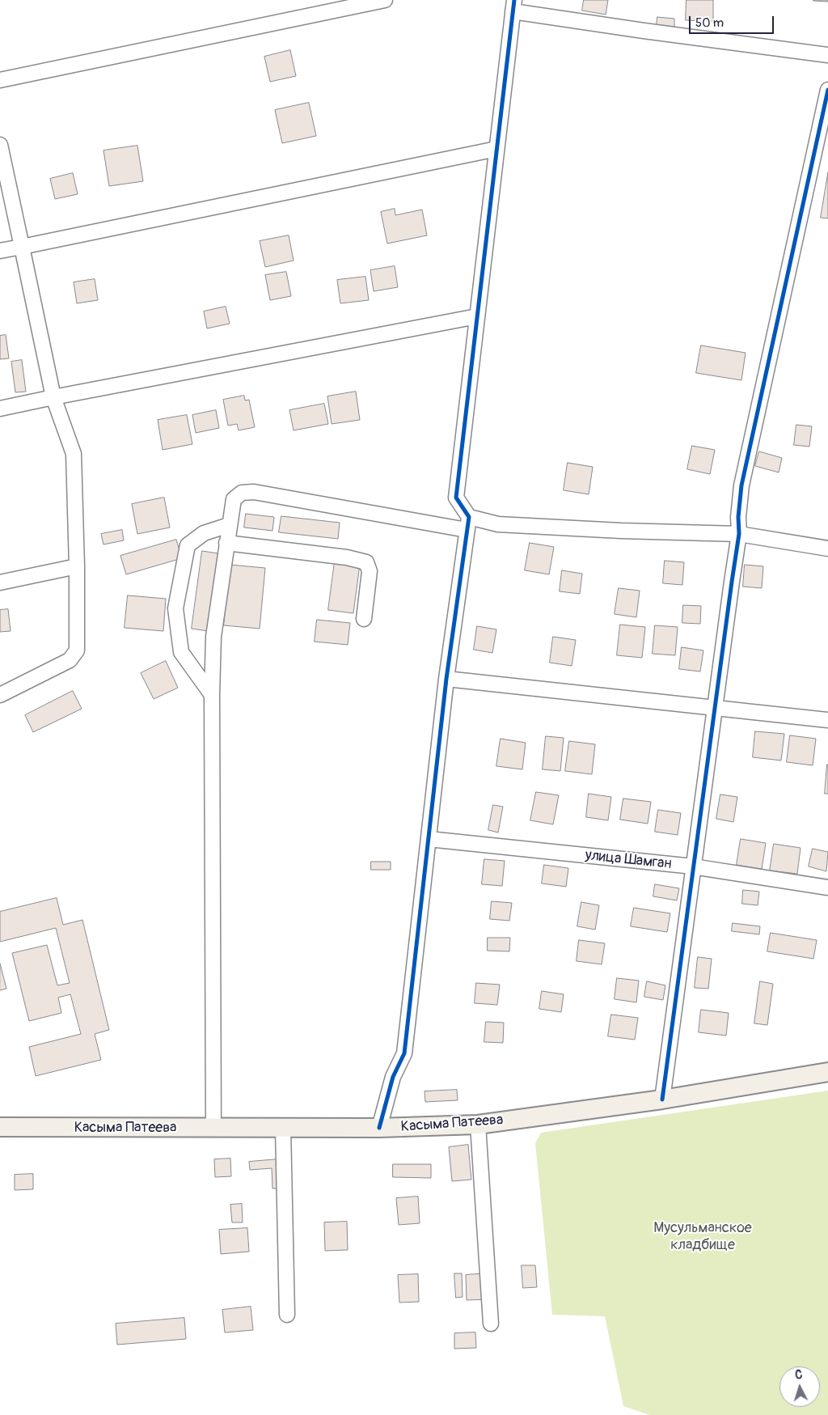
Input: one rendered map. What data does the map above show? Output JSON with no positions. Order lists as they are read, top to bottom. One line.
{"streets":{"main road":["Касыма Патеева"],"street":["улица Шамган"]},"parks":["Мусульманское кладбище"],"scale_bar":"50 m","north":"top"}
